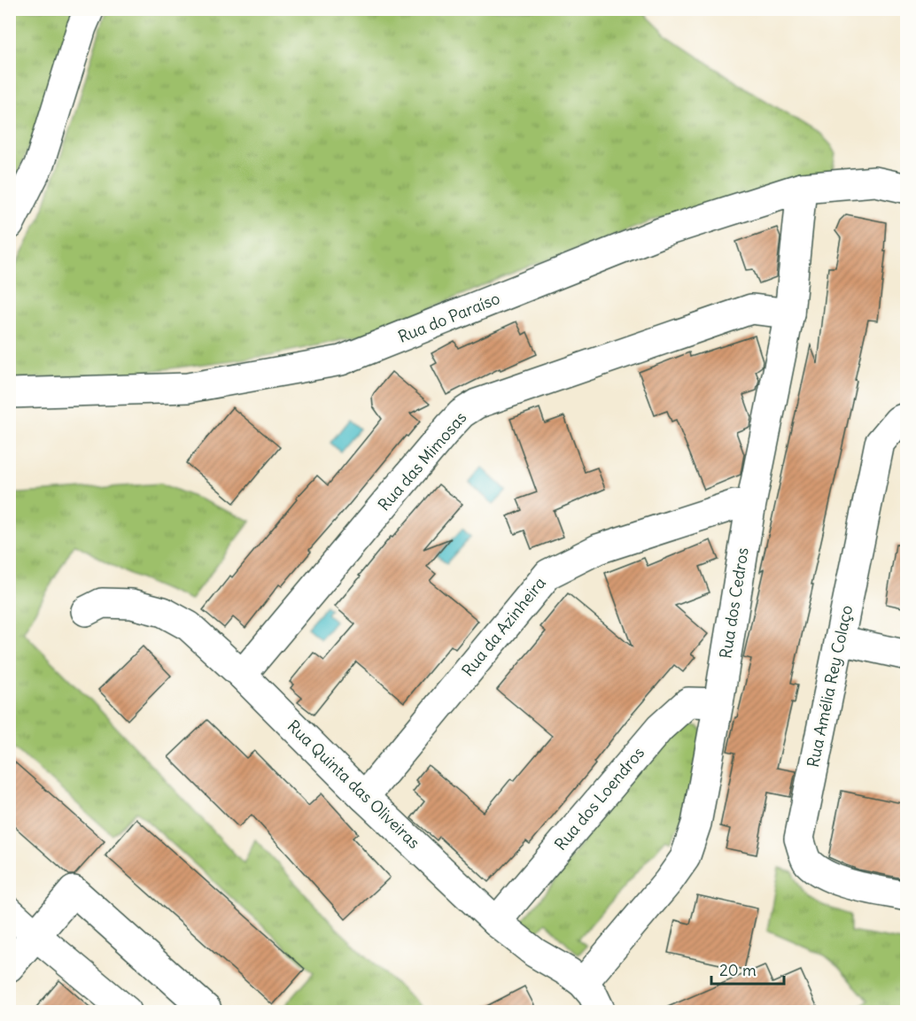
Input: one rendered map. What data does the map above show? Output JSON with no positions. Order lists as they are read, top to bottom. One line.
{"streets":{"street":["Rua do Paraíso","Rua das Mimosas","Rua dos Cedros","Rua da Azinheira","Rua Amélia Rey Colaço","Rua Quinta das Oliveiras","Rua dos Loendros"]},"crossings":[["Rua do Paraíso","Rua dos Cedros"],["Rua das Mimosas","Rua dos Cedros"],["Rua das Mimosas","Rua Quinta das Oliveiras"],["Rua dos Cedros","Rua da Azinheira"],["Rua dos Cedros","Rua Quinta das Oliveiras"],["Rua dos Cedros","Rua dos Loendros"],["Rua da Azinheira","Rua Quinta das Oliveiras"],["Rua Quinta das Oliveiras","Rua dos Loendros"]],"scale_bar":"20 m"}
